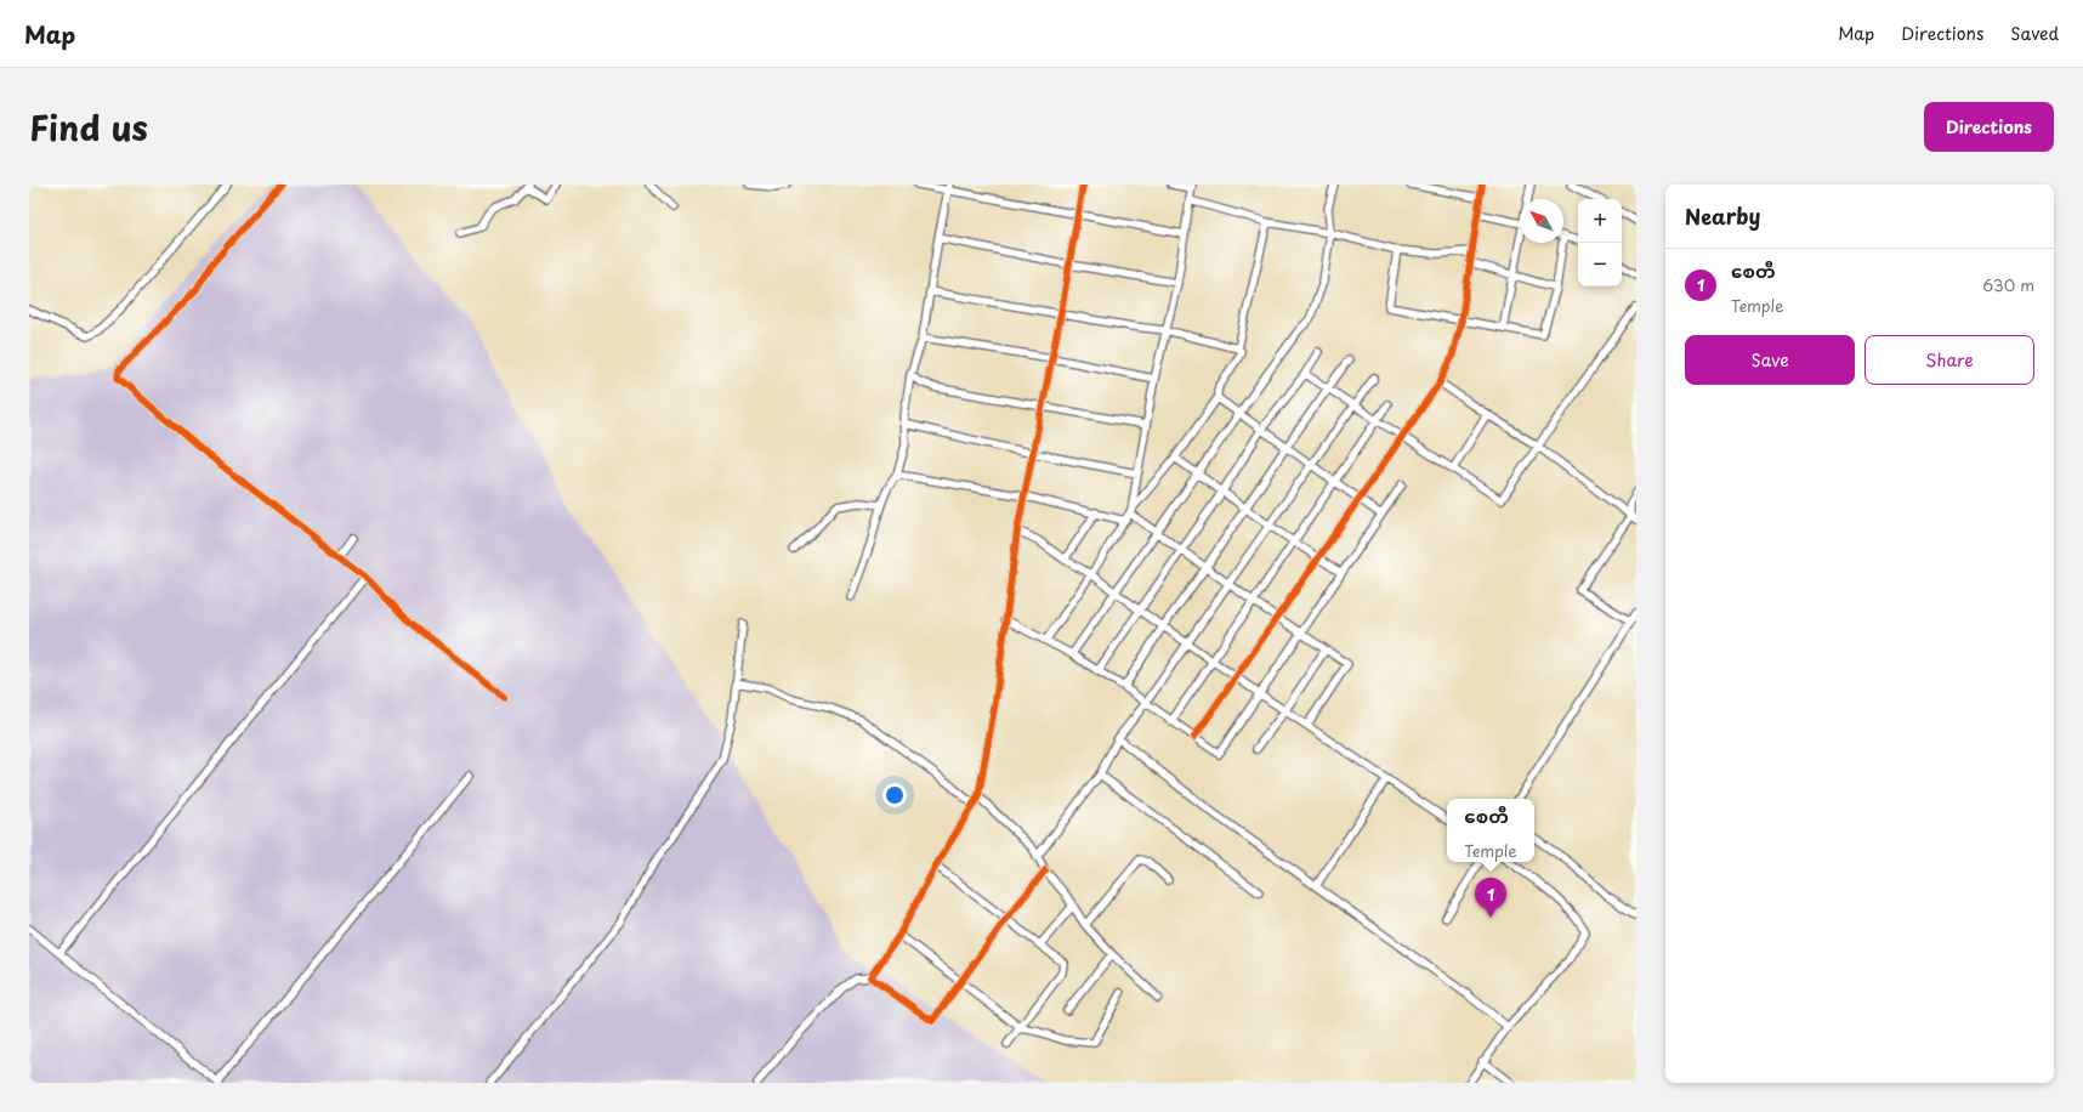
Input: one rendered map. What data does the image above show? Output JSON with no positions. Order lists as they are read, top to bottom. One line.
{"north":"top left","page":{"header":"Map","nav":["Map","Directions","Saved"],"title":"Find us","buttons":["Directions",["Save","Share"]],"heading":"Nearby","map_buttons":["+","−"],"list":[{"mark":"1","name":"စေတီ","note":"Temple","value":"630 m"}],"popup":["စေတီ","Temple"],"pins":"1"}}
